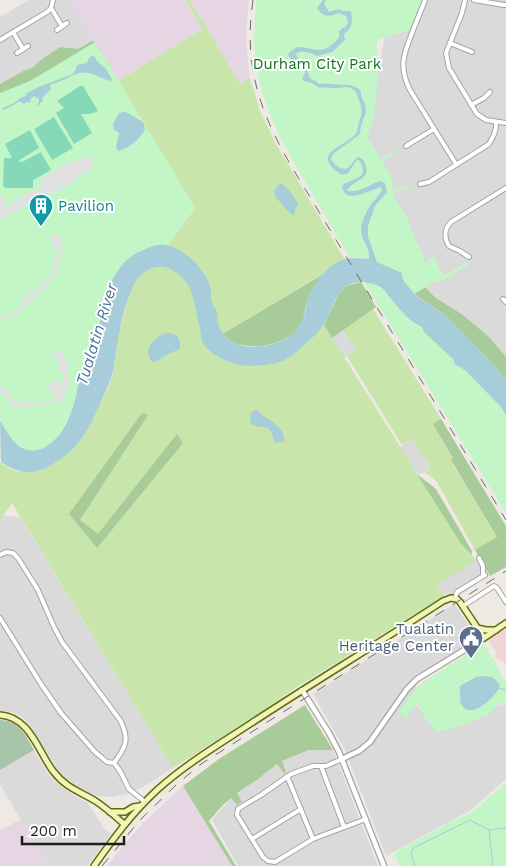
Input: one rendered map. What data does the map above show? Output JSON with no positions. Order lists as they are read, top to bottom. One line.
{"water":["Tualatin River"],"parks":["Durham City Park"],"places":{"building":["Pavilion"],"public building":["Tualatin Heritage Center"]},"scale_bar":"200 m"}
